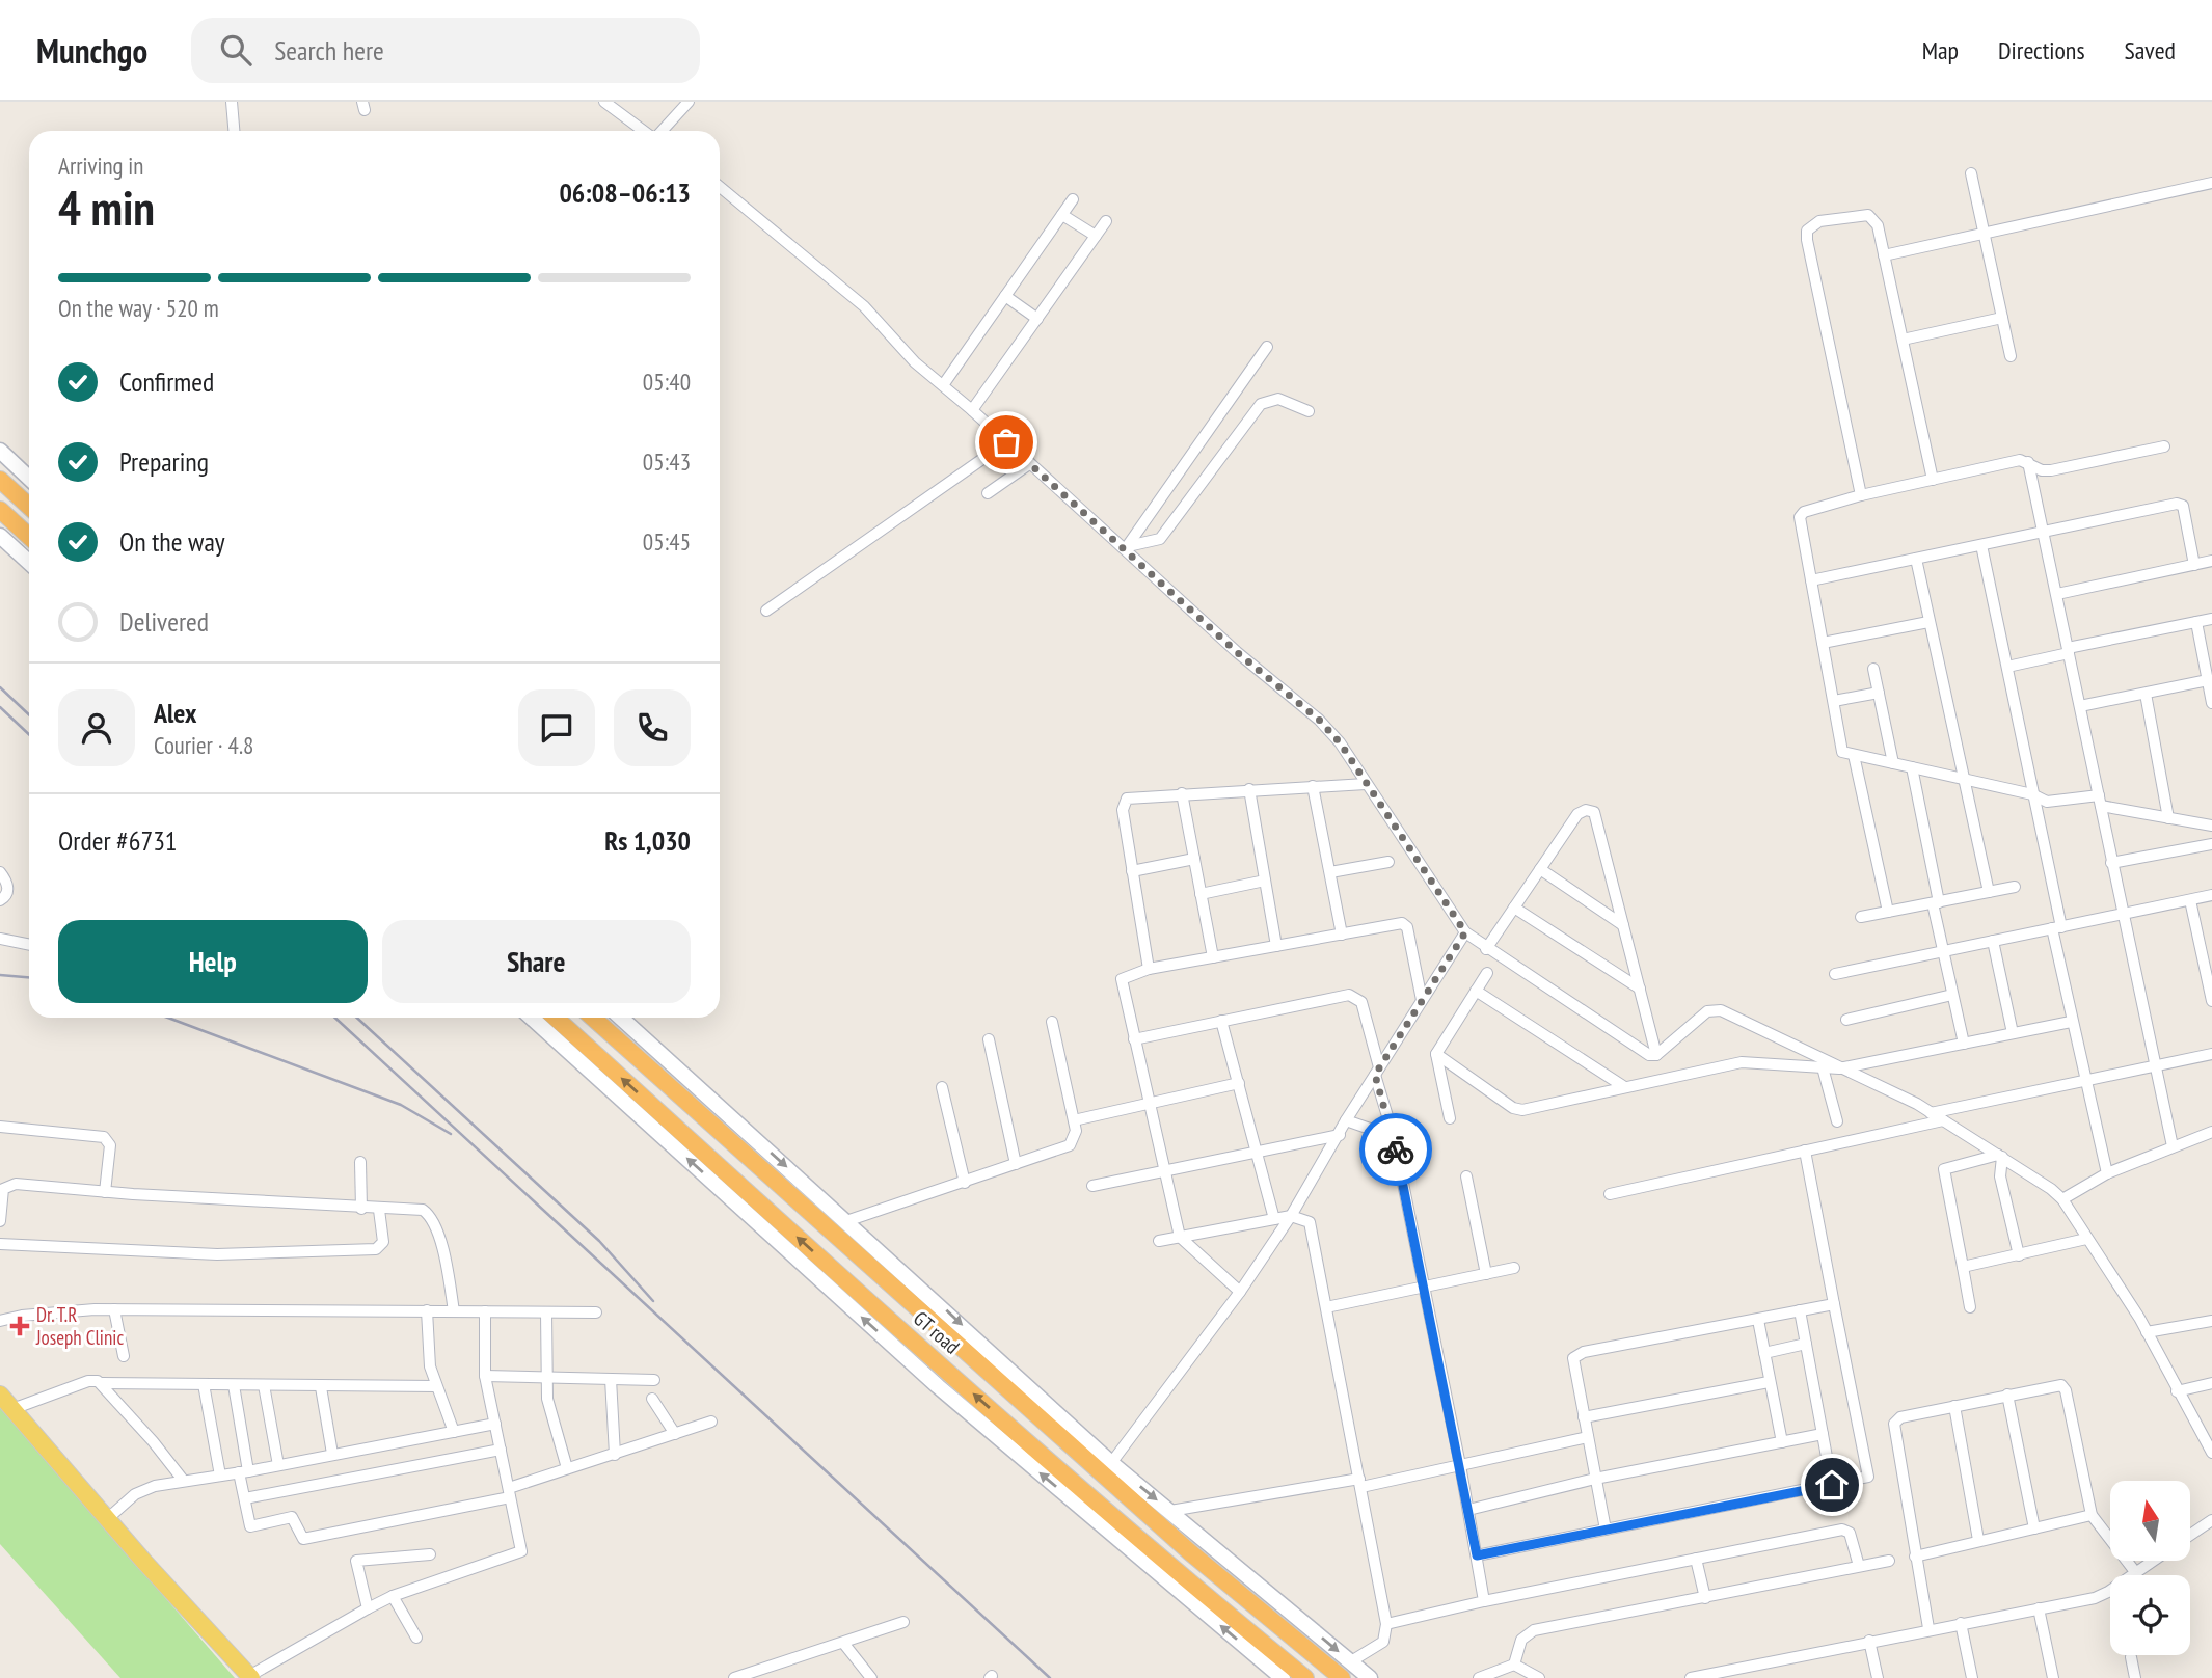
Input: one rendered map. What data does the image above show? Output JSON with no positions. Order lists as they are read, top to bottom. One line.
{"streets":{"highway":["GT road"]},"places":{"health":["Dr. T.R Joseph Clinic"]},"north":"top","page":{"header":"Munchgo","search":"Search here","nav":["Map","Directions","Saved"],"heading":["4 min","Arriving in","06:08–06:13"],"panel":["Alex","Courier · 4.8","Order #6731","Rs 1,030"],"bar":"On the way · 520 m","list":[["Confirmed","05:40"],["Preparing","05:43"],["On the way","05:45"],"Delivered"],"buttons":["Help","Share"]}}
